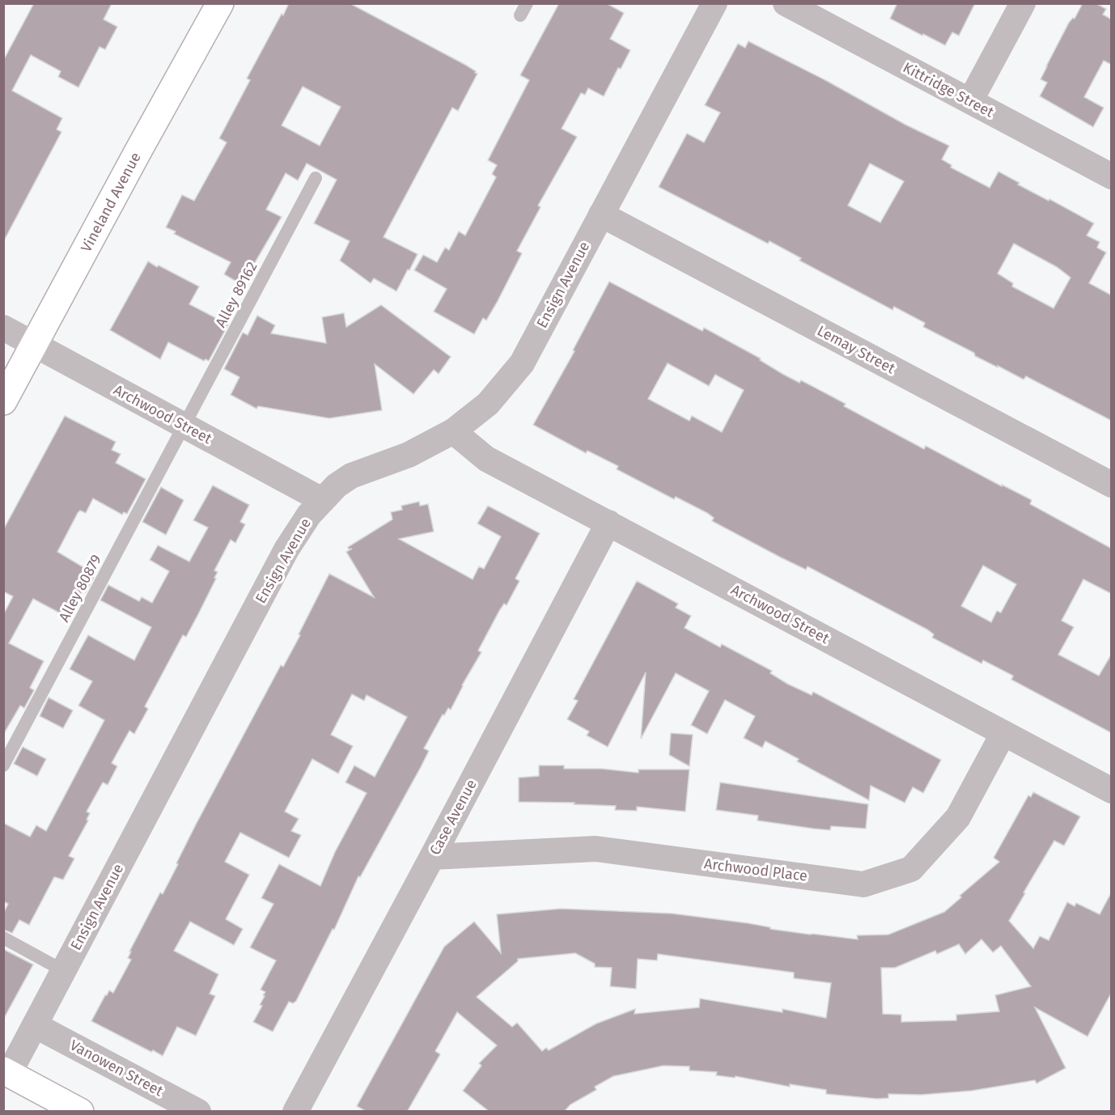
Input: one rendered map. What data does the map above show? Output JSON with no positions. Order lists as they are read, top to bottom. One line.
{"streets":{"main road":["Vineland Avenue"],"street":["Kittridge Street","Ensign Avenue","Lemay Street","Archwood Street","Case Avenue","Archwood Place","Vanowen Street"],"lane":["Alley 89162","Alley 80879"]},"crossings":[["Vineland Avenue","Archwood Street"],["Ensign Avenue","Lemay Street"],["Ensign Avenue","Archwood Street"],["Ensign Avenue","Vanowen Street"],["Alley 89162","Archwood Street"],["Alley 89162","Alley 80879"],["Archwood Street","Alley 80879"],["Archwood Street","Case Avenue"],["Archwood Street","Archwood Place"],["Case Avenue","Archwood Place"]]}
